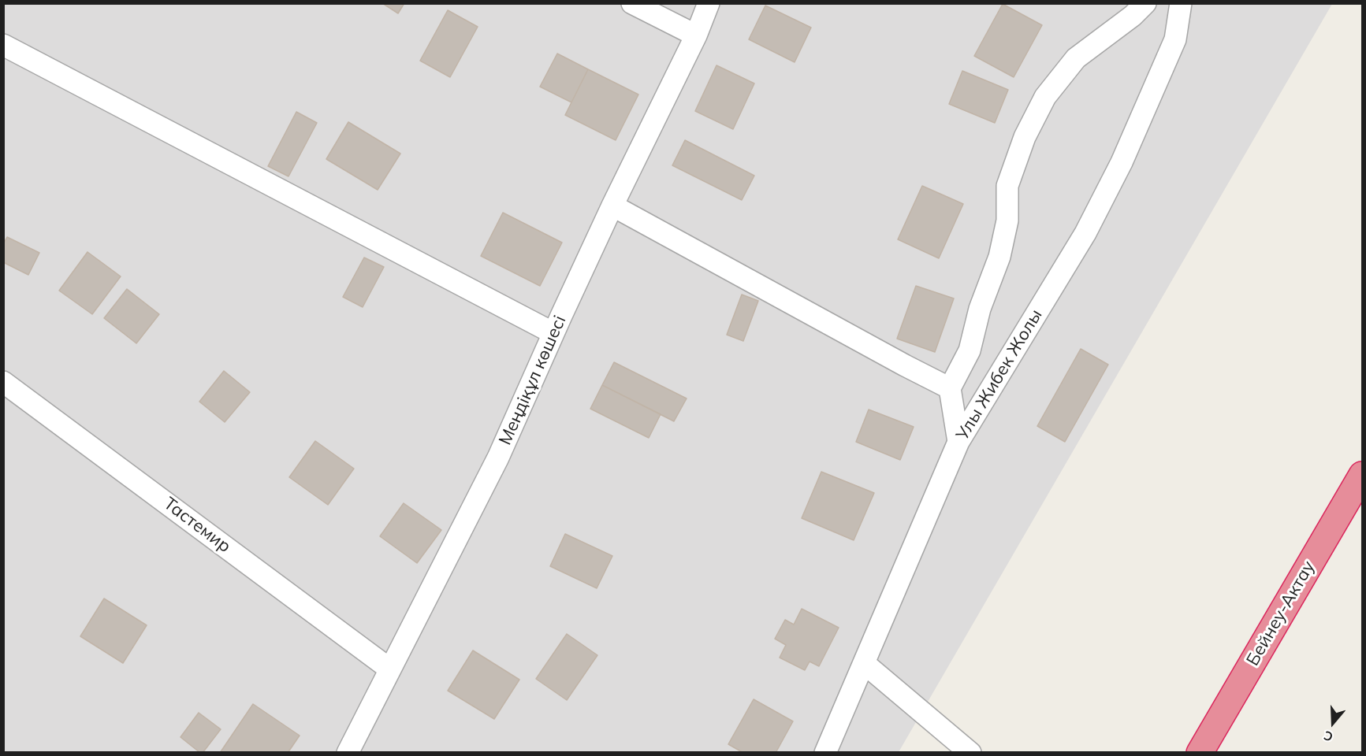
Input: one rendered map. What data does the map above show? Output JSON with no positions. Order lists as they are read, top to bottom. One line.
{"streets":{"highway":["Бейнеу-Актау"],"street":["Улы Жибек Жолы","Меңдіқұл көшесі","Тастемир"]},"crossings":[["Меңдіқұл көшесі","Тастемир"]],"north":"bottom"}
